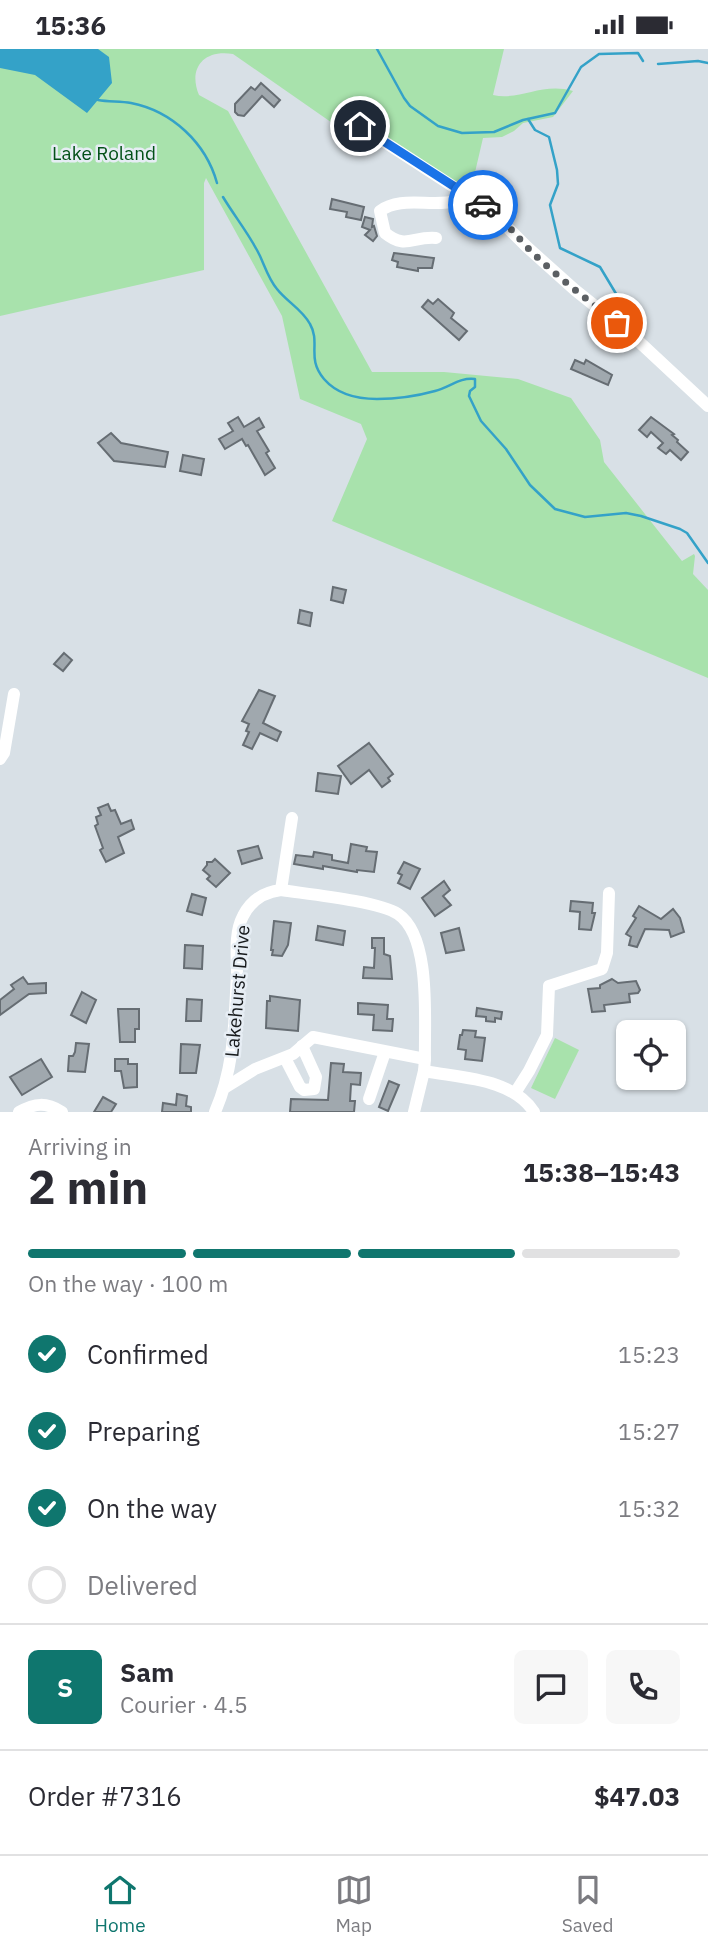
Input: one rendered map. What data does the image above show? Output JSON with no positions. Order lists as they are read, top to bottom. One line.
{"streets":{"street":["Lakehurst Drive"]},"parks":["Lake Roland"],"page":{"status":"15:36","heading":["2 min","Arriving in","15:38–15:43"],"panel":["Sam","Courier · 4.5","Order #7316","$47.03"],"bar":"On the way · 100 m","list":[["Confirmed","15:23"],["Preparing","15:27"],["On the way","15:32"],"Delivered"],"round":"S","tabs":["Home","Map","Saved"]}}
